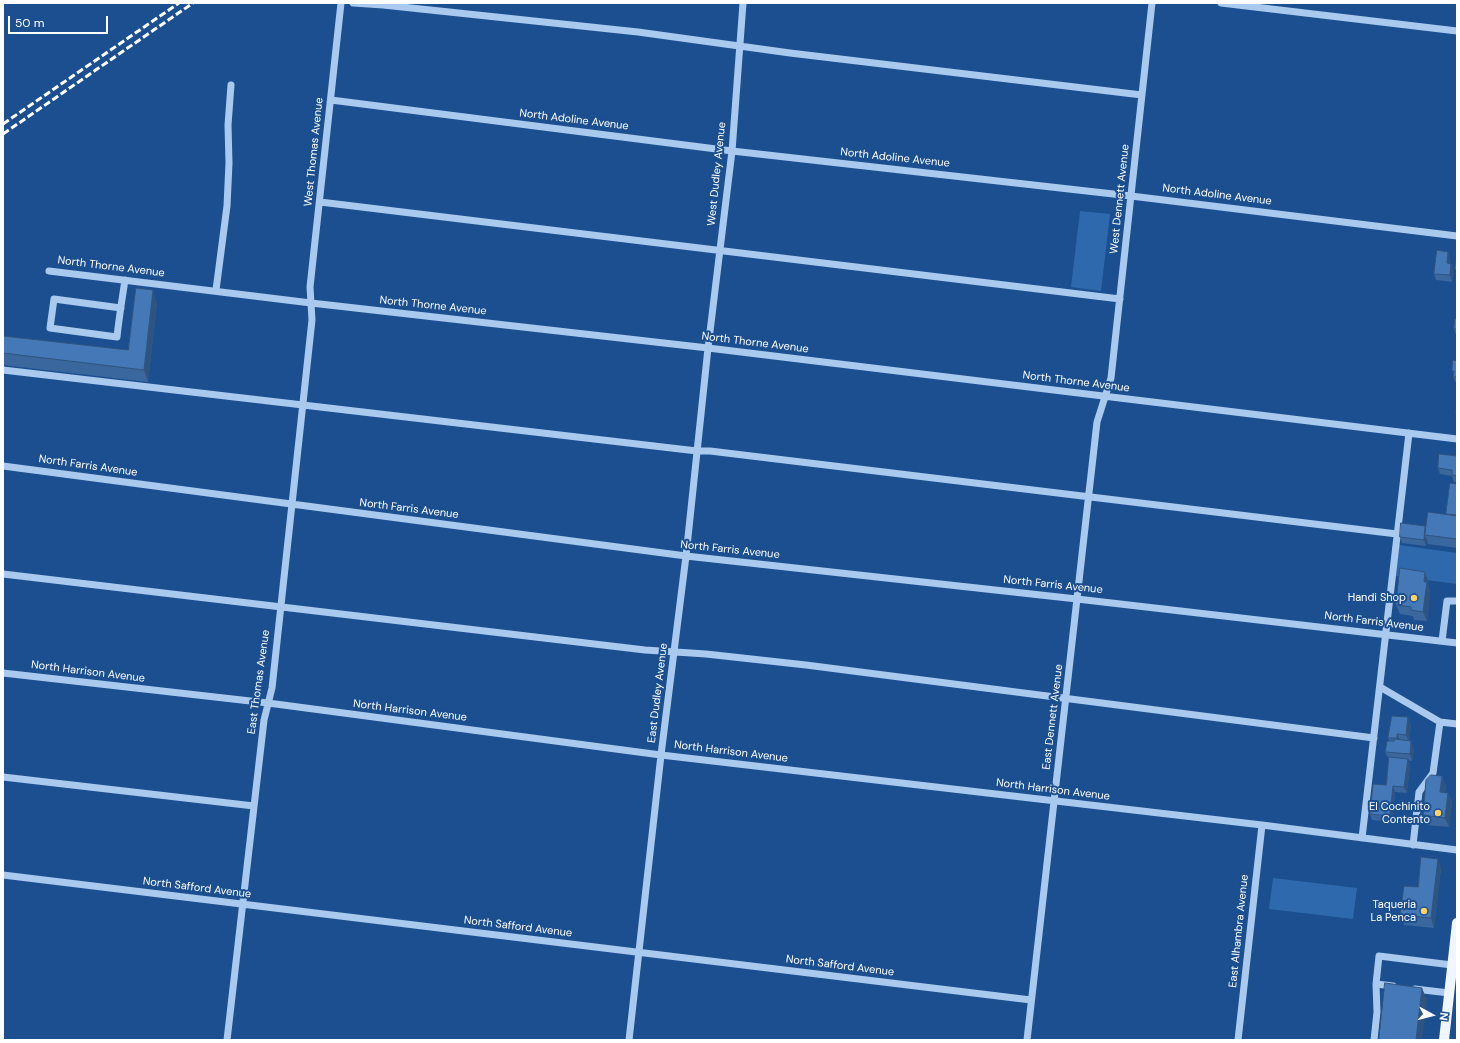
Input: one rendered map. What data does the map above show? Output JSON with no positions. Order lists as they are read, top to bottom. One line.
{"streets":{"street":["North Adoline Avenue","West Thomas Avenue","West Dudley Avenue","West Dennett Avenue","North Thorne Avenue","North Farris Avenue","North Harrison Avenue","East Thomas Avenue","East Dudley Avenue","East Dennett Avenue","North Safford Avenue","East Alhambra Avenue"]},"crossings":[["North Adoline Avenue","West Thomas Avenue"],["North Adoline Avenue","West Dudley Avenue"],["North Adoline Avenue","West Dennett Avenue"],["West Thomas Avenue","North Thorne Avenue"],["West Thomas Avenue","East Thomas Avenue"],["West Dudley Avenue","North Thorne Avenue"],["West Dudley Avenue","East Dudley Avenue"],["West Dennett Avenue","North Thorne Avenue"],["West Dennett Avenue","East Dennett Avenue"],["North Thorne Avenue","East Thomas Avenue"],["North Thorne Avenue","East Dudley Avenue"],["North Thorne Avenue","East Dennett Avenue"],["North Farris Avenue","East Thomas Avenue"],["North Farris Avenue","East Dudley Avenue"],["North Farris Avenue","East Dennett Avenue"],["North Harrison Avenue","East Thomas Avenue"],["North Harrison Avenue","East Dudley Avenue"],["North Harrison Avenue","East Dennett Avenue"],["North Harrison Avenue","East Alhambra Avenue"],["East Thomas Avenue","North Safford Avenue"],["East Dudley Avenue","North Safford Avenue"],["East Dennett Avenue","North Safford Avenue"]],"places":["Handi Shop","El Cochinito Contento","Taqueria La Penca"],"scale_bar":"50 m","north":"right"}
